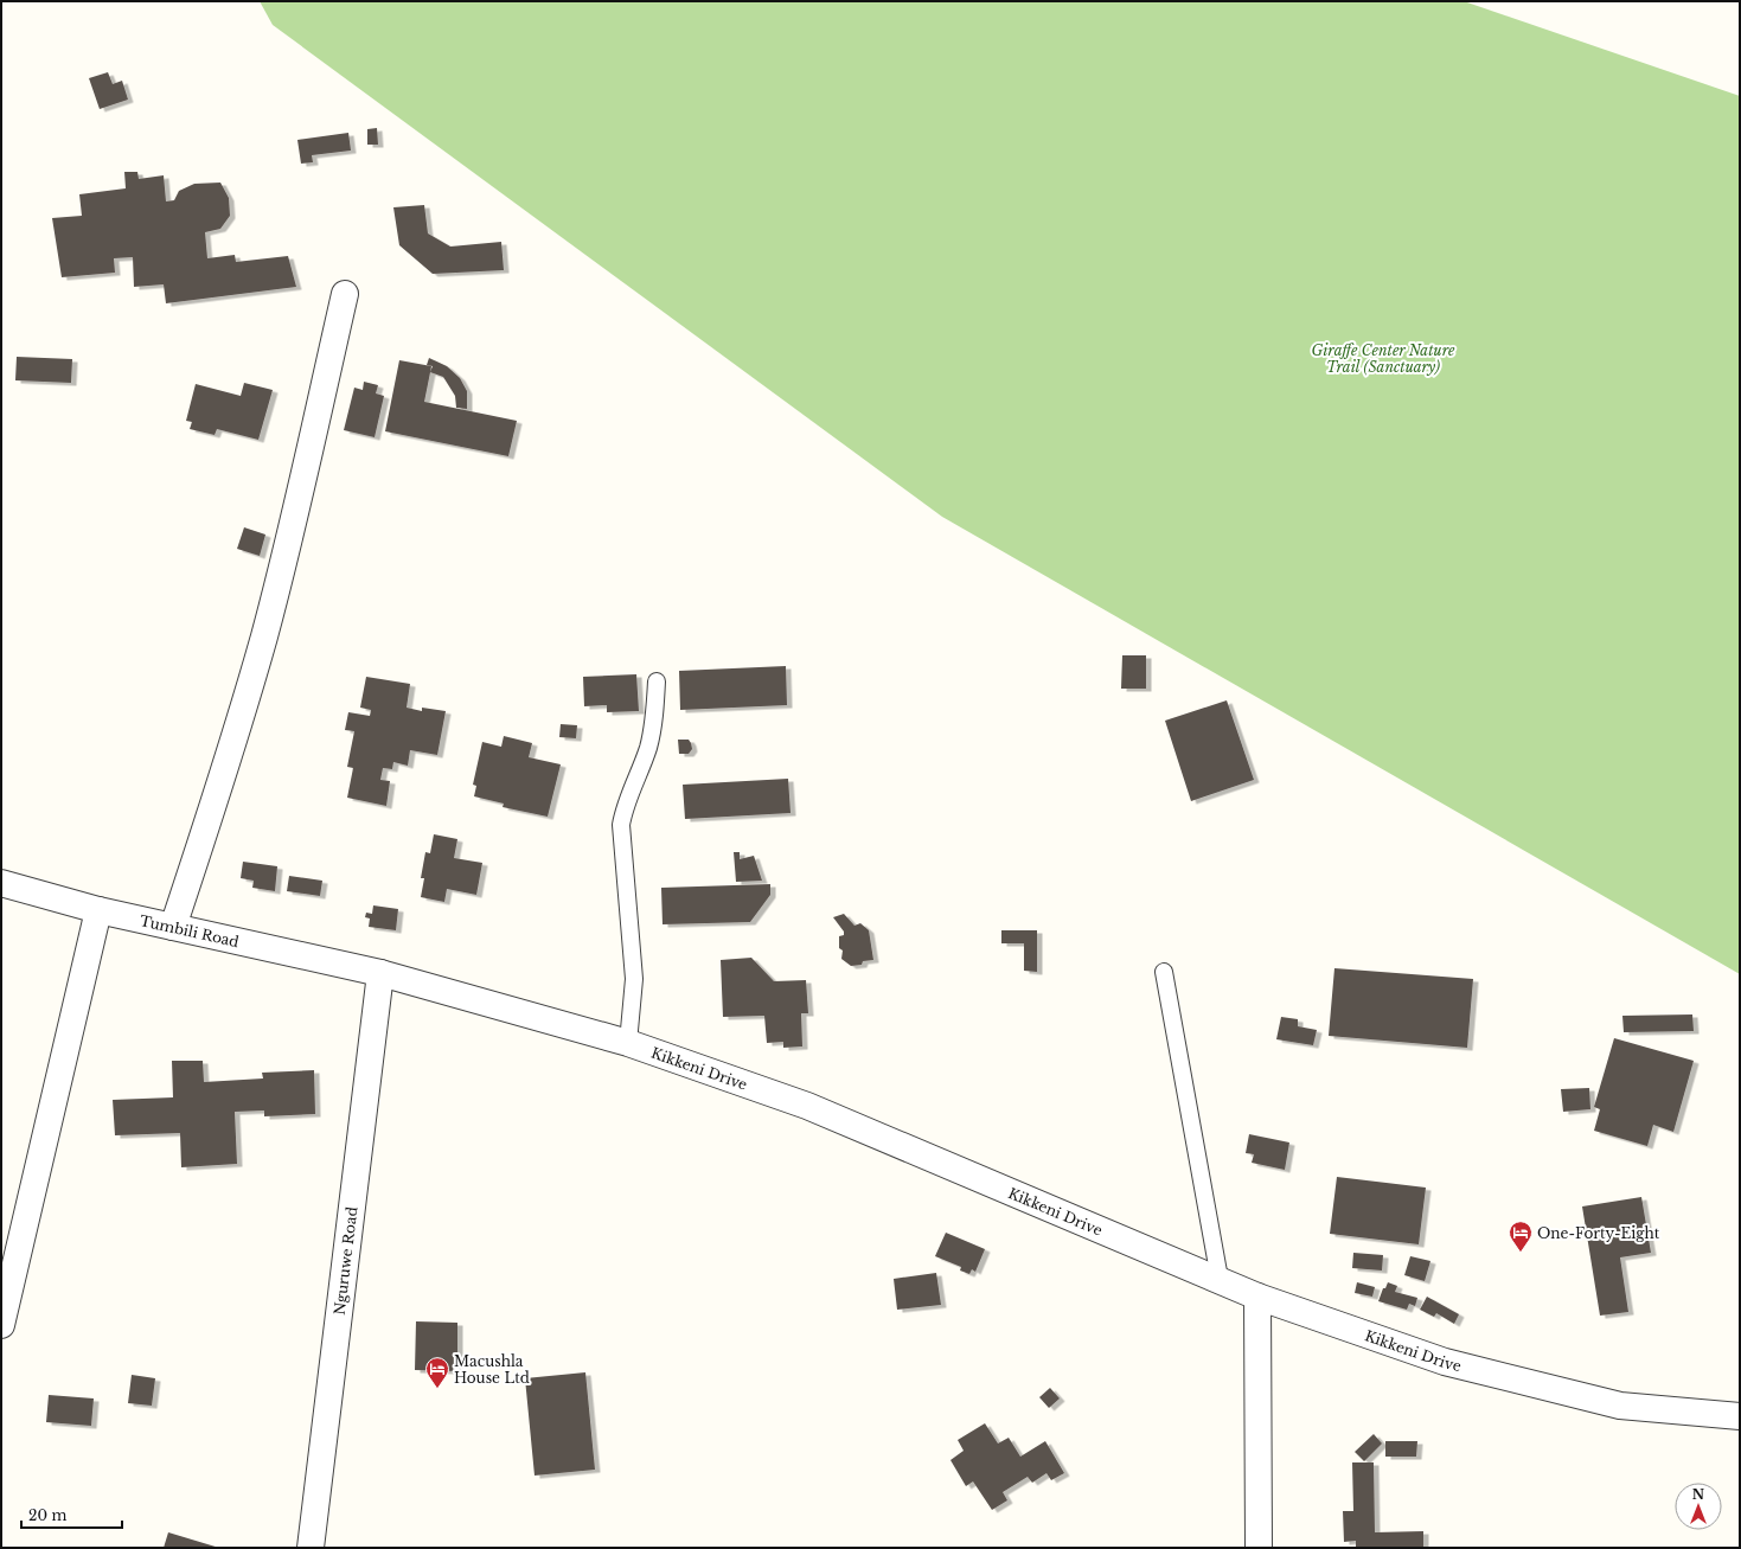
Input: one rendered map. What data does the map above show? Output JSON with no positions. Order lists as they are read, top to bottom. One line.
{"streets":{"street":["Tumbili Road","Kikkeni Drive","Nguruwe Road"]},"crossings":[["Tumbili Road","Kikkeni Drive"],["Tumbili Road","Nguruwe Road"],["Kikkeni Drive","Nguruwe Road"]],"parks":["Giraffe Center Nature Trail (Sanctuary)"],"places":{"hotel":["One-Forty-Eight","Macushla House Ltd"]},"scale_bar":"20 m","north":"top"}
